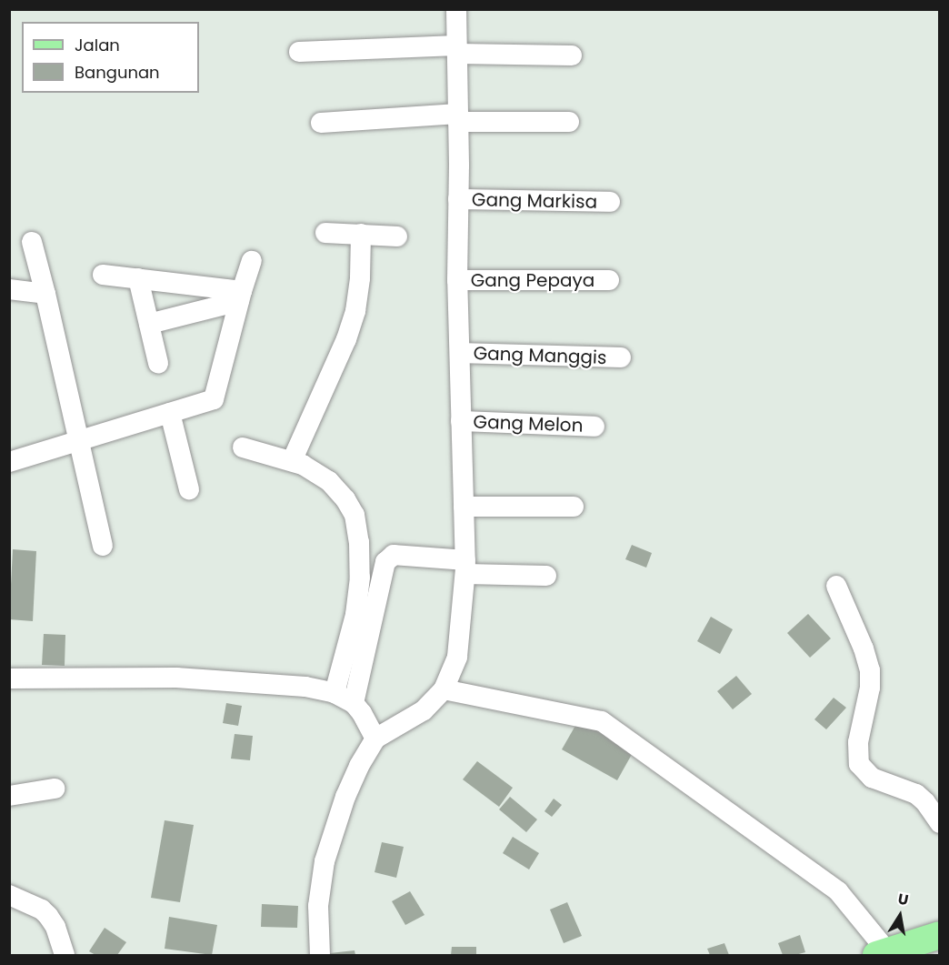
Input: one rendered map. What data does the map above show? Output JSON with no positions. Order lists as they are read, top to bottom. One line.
{"streets":{"street":["Gang Markisa","Gang Pepaya","Gang Manggis","Gang Melon"]},"legend":["Jalan","Bangunan"],"north":"top"}
